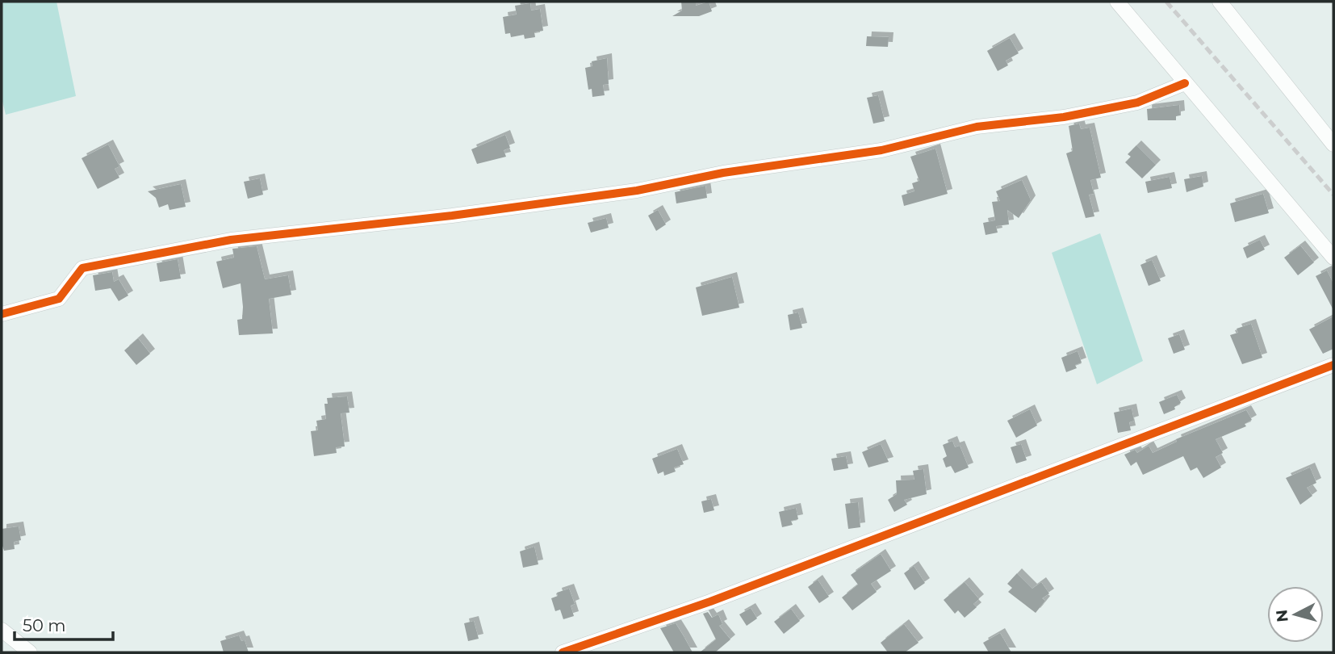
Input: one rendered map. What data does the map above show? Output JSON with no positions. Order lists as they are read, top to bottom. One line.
{"scale_bar":"50 m","north":"left"}
